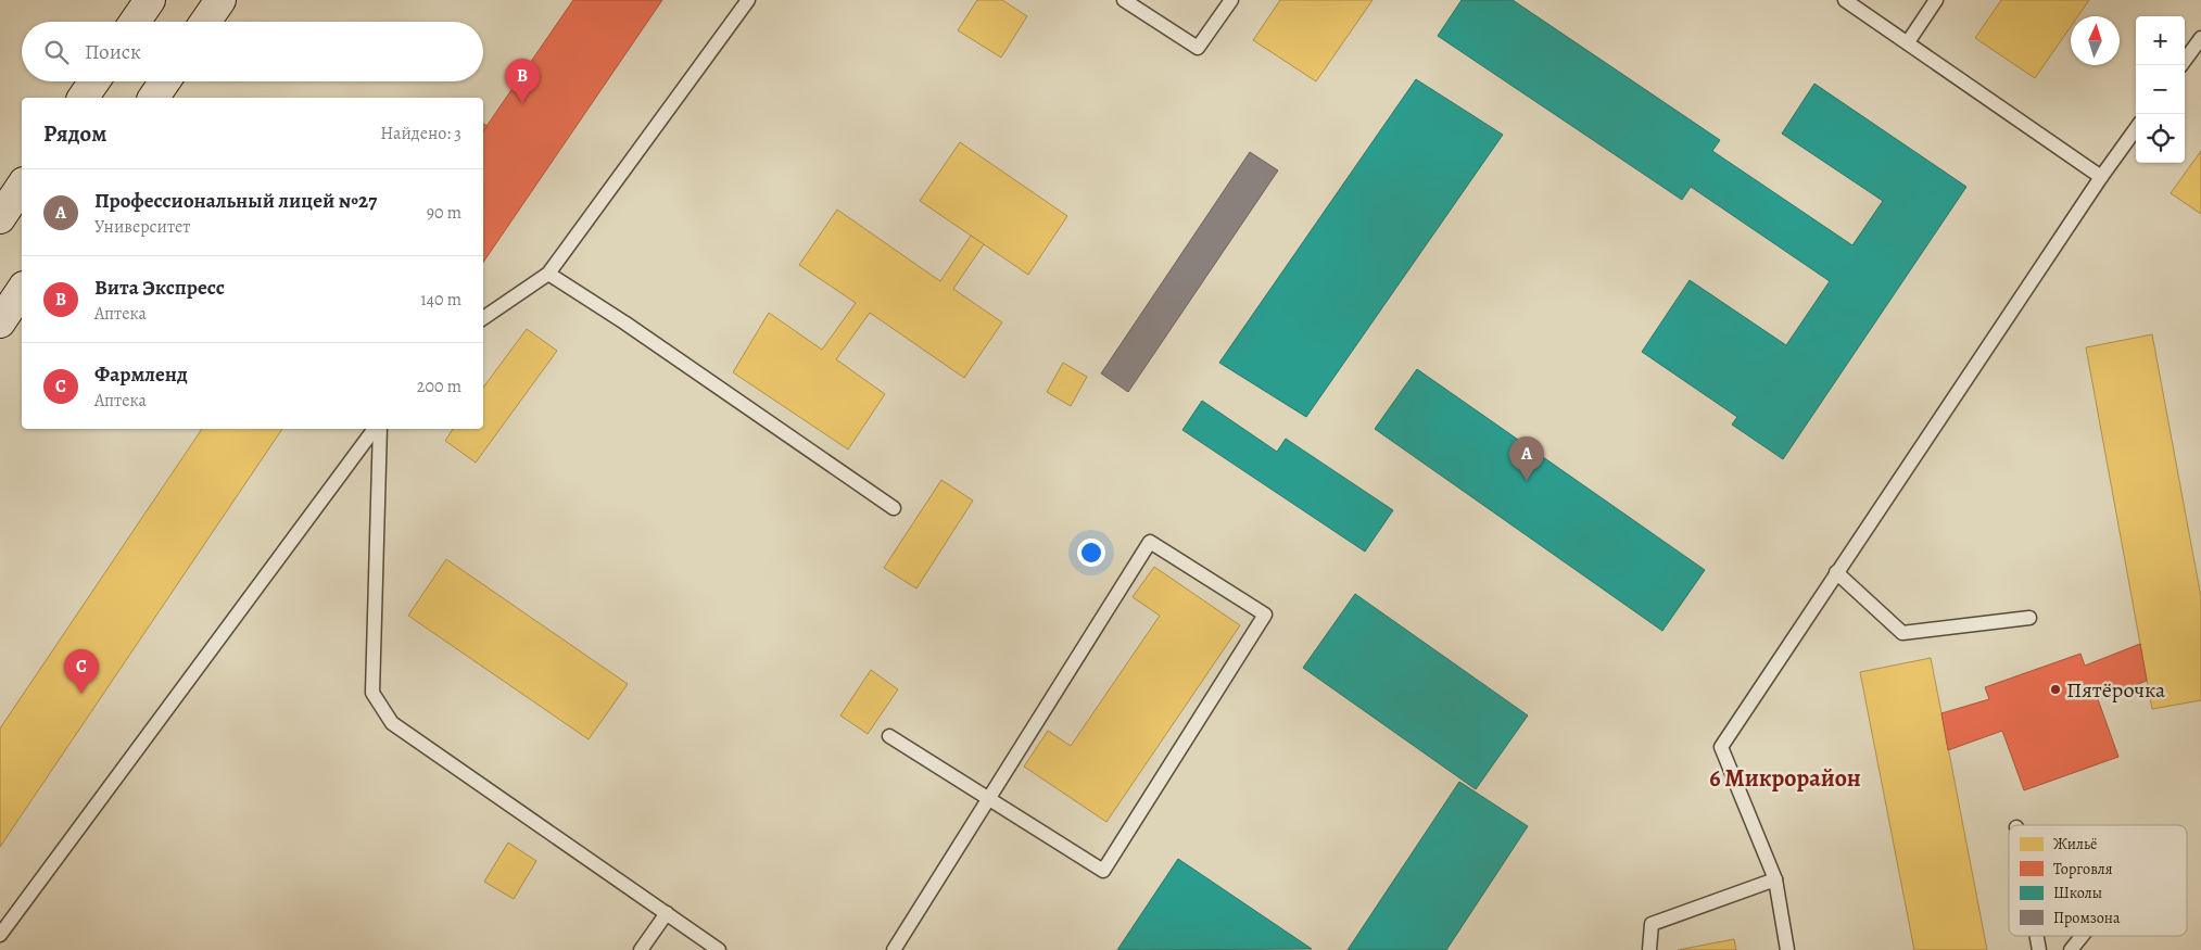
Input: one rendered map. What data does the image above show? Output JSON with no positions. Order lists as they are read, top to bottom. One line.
{"districts":["6 Микрорайон"],"places":["Пятёрочка"],"legend":["Жильё","Торговля","Школы","Промзона"],"north":"top","page":{"map_buttons":["+","−"],"search":"Поиск","pins":["B","A","C"],"heading":["Рядом","Найдено: 3"],"list":[{"mark":"A","name":"Профессиональный лицей №27","note":"Университет","value":"90 m"},{"mark":"B","name":"Вита Экспресс","note":"Аптека","value":"140 m"},{"mark":"C","name":"Фармленд","note":"Аптека","value":"200 m"}]}}
